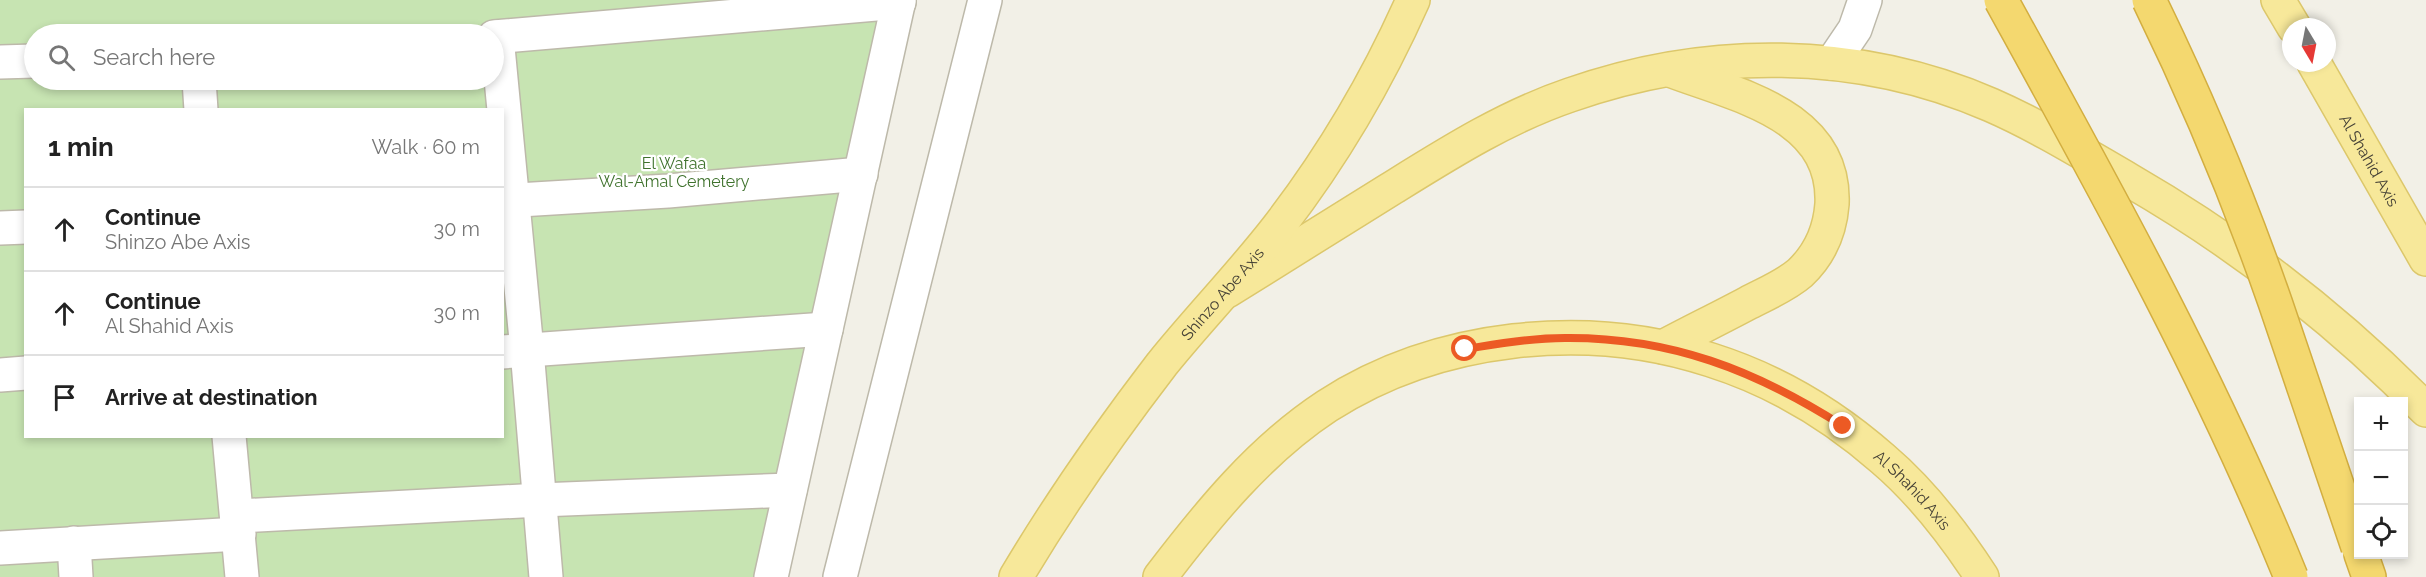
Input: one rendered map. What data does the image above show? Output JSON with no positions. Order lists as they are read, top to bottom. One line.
{"streets":{"main road":["Al Shahid Axis","Shinzo Abe Axis"]},"parks":["El Wafaa Wal-Amal Cemetery"],"north":"bottom","page":{"search":"Search here","heading":["1 min","Walk · 60 m"],"list":[["Continue","Shinzo Abe Axis","30 m"],["Continue","Al Shahid Axis","30 m"],"Arrive at destination"],"map_buttons":["+","−"]}}
